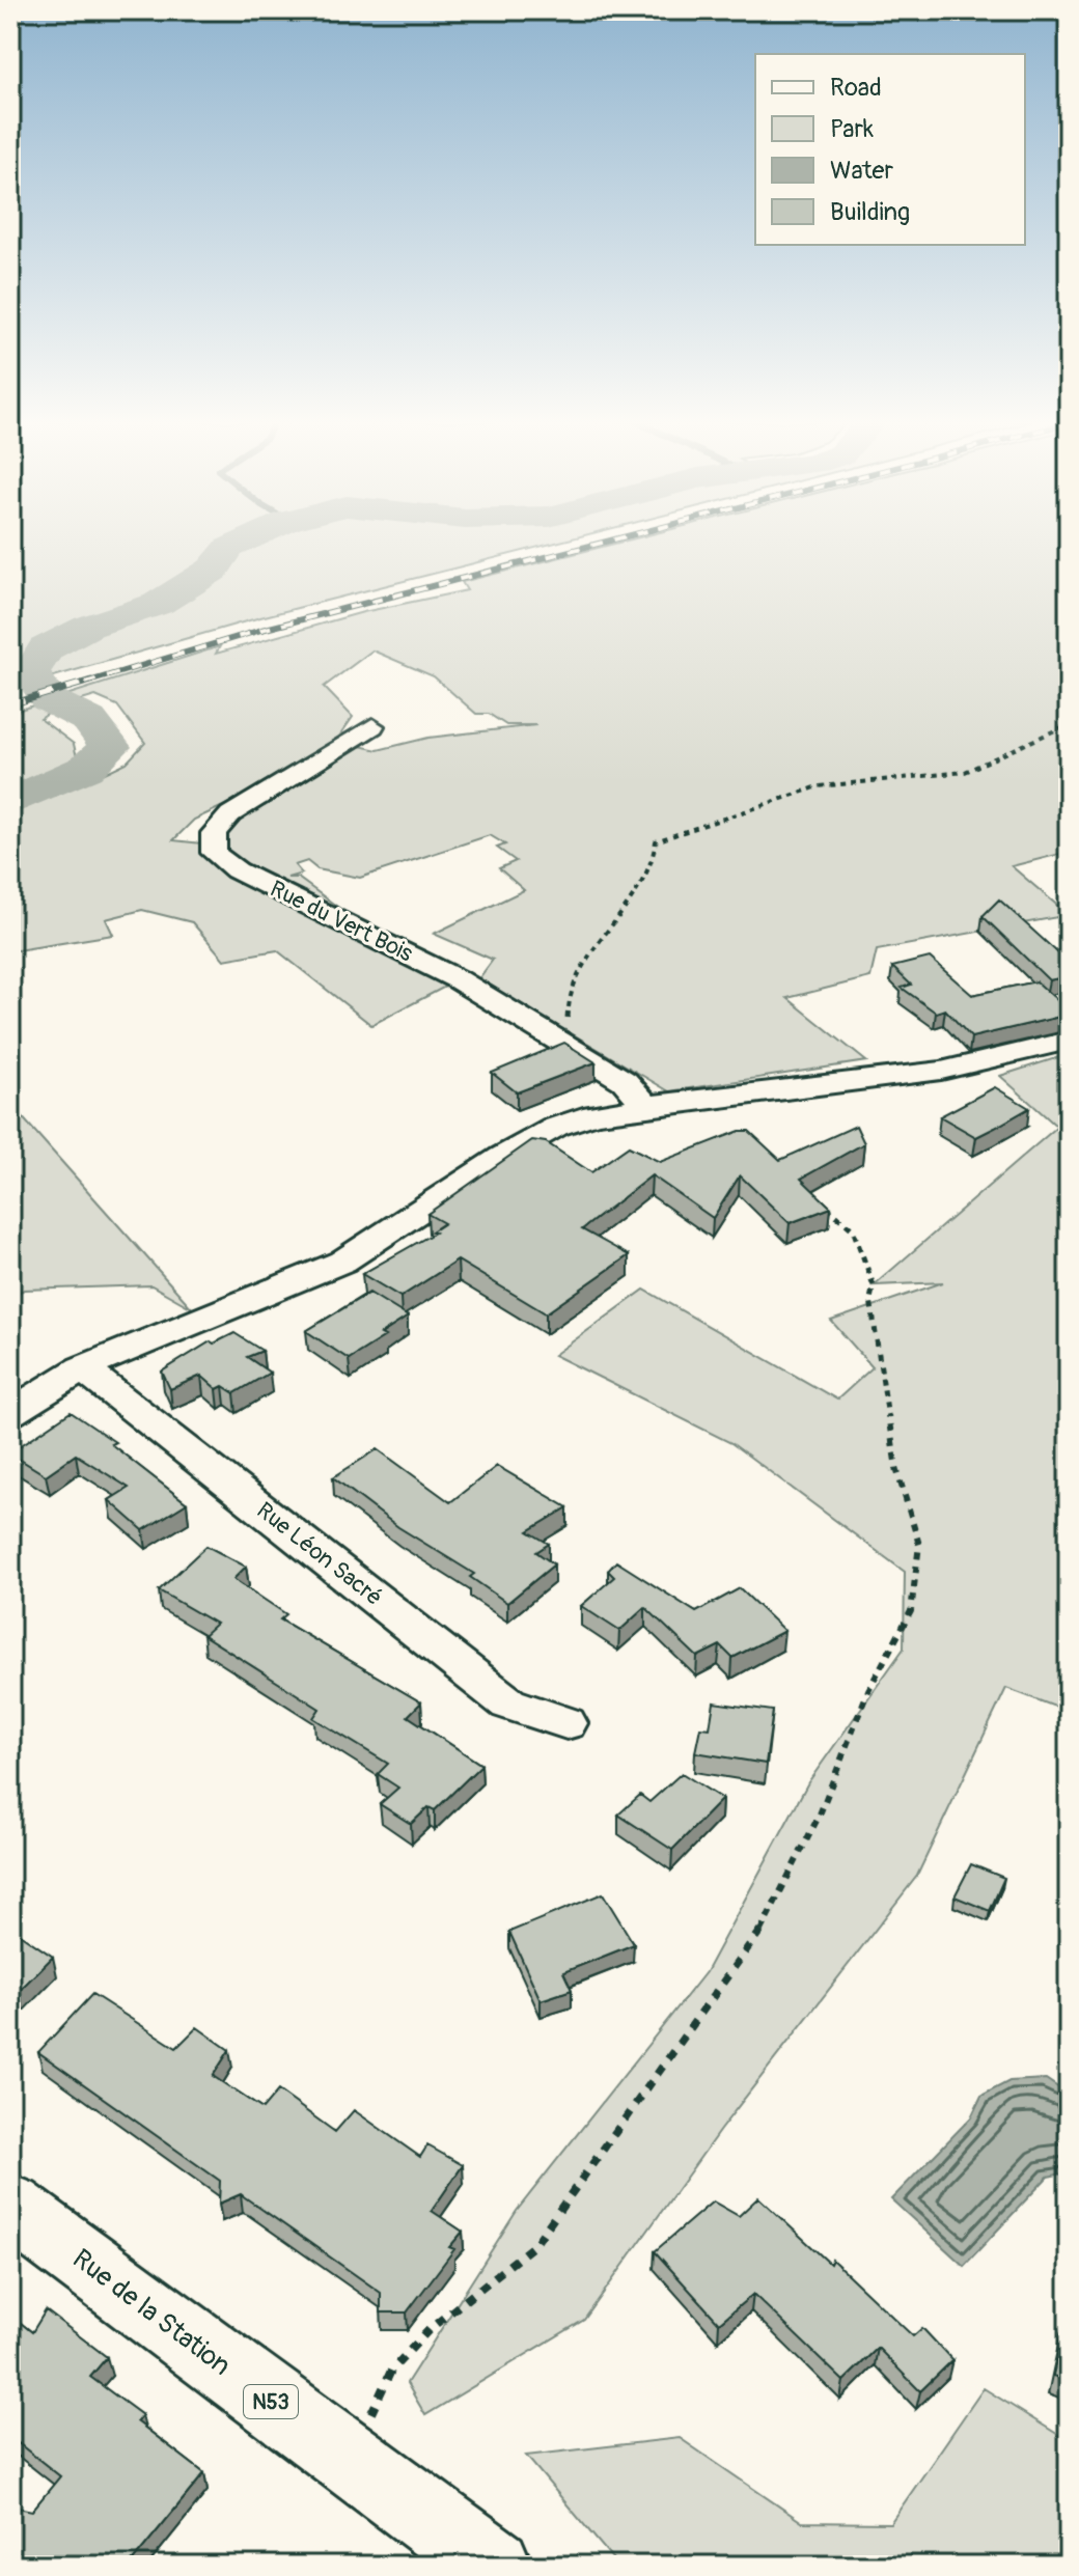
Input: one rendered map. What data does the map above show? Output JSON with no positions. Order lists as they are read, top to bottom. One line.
{"streets":{"main road":["Rue de la Station","N53"],"street":["Rue du Vert Bois","Rue Léon Sacré"]},"legend":["Road","Park","Water","Building"]}
